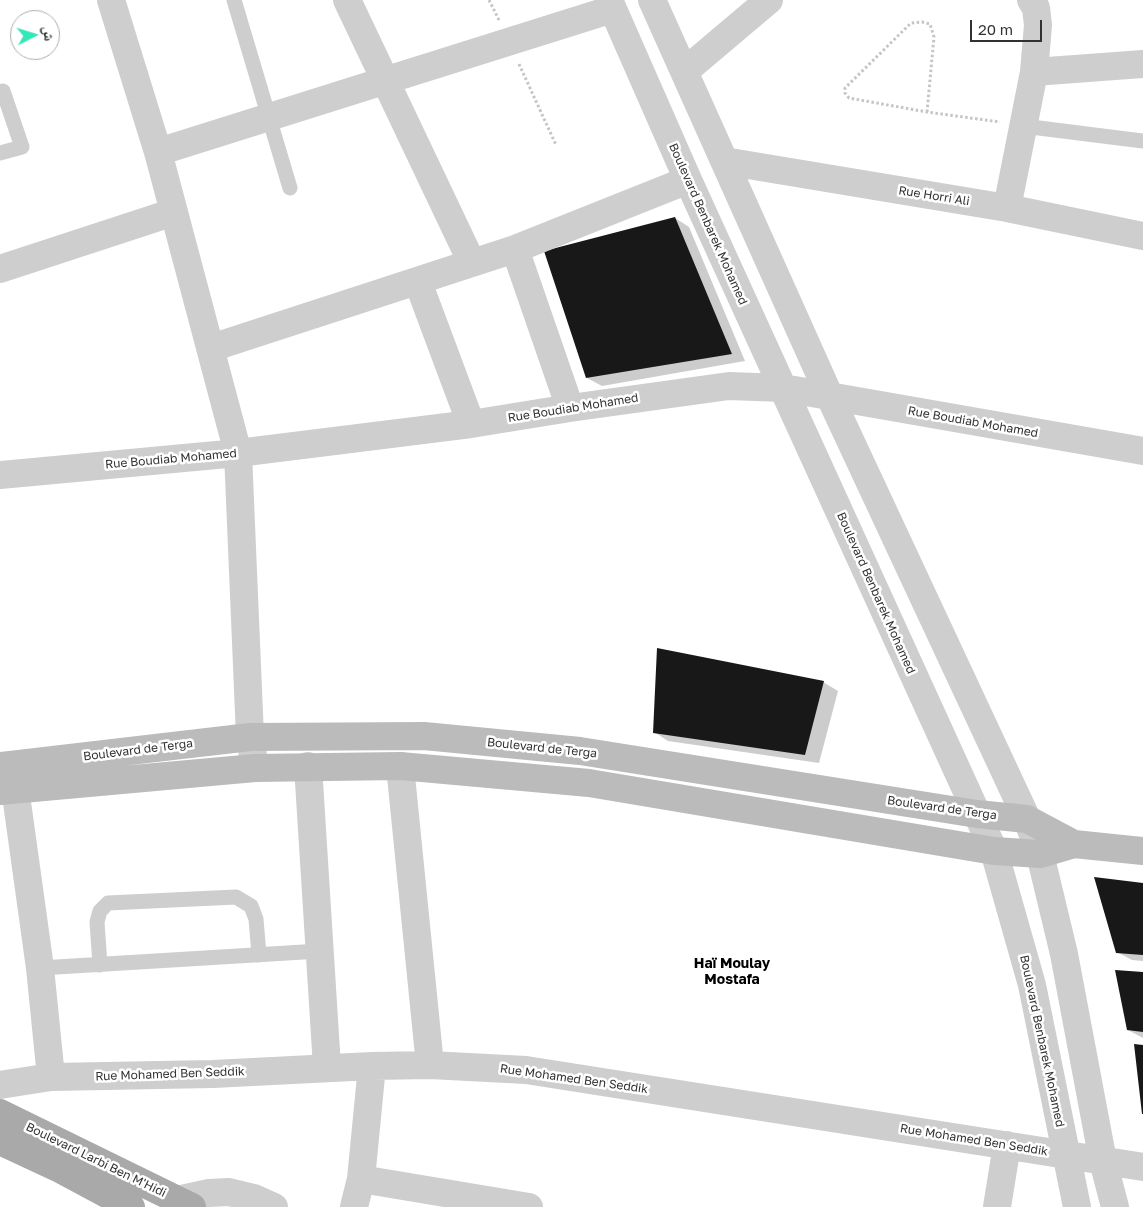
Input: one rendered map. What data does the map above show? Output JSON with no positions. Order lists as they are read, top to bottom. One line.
{"streets":{"main road":["Boulevard de Terga","Boulevard Larbi Ben M'Hidi"],"street":["Rue Horri Ali","Boulevard Benbarek Mohamed","Rue Boudiab Mohamed","Rue Mohamed Ben Seddik"]},"crossings":[["Boulevard Benbarek Mohamed","Rue Boudiab Mohamed"],["Boulevard Benbarek Mohamed","Boulevard de Terga"],["Boulevard Benbarek Mohamed","Rue Mohamed Ben Seddik"]],"districts":["Haï Moulay Mostafa"],"scale_bar":"20 m","north":"right"}
